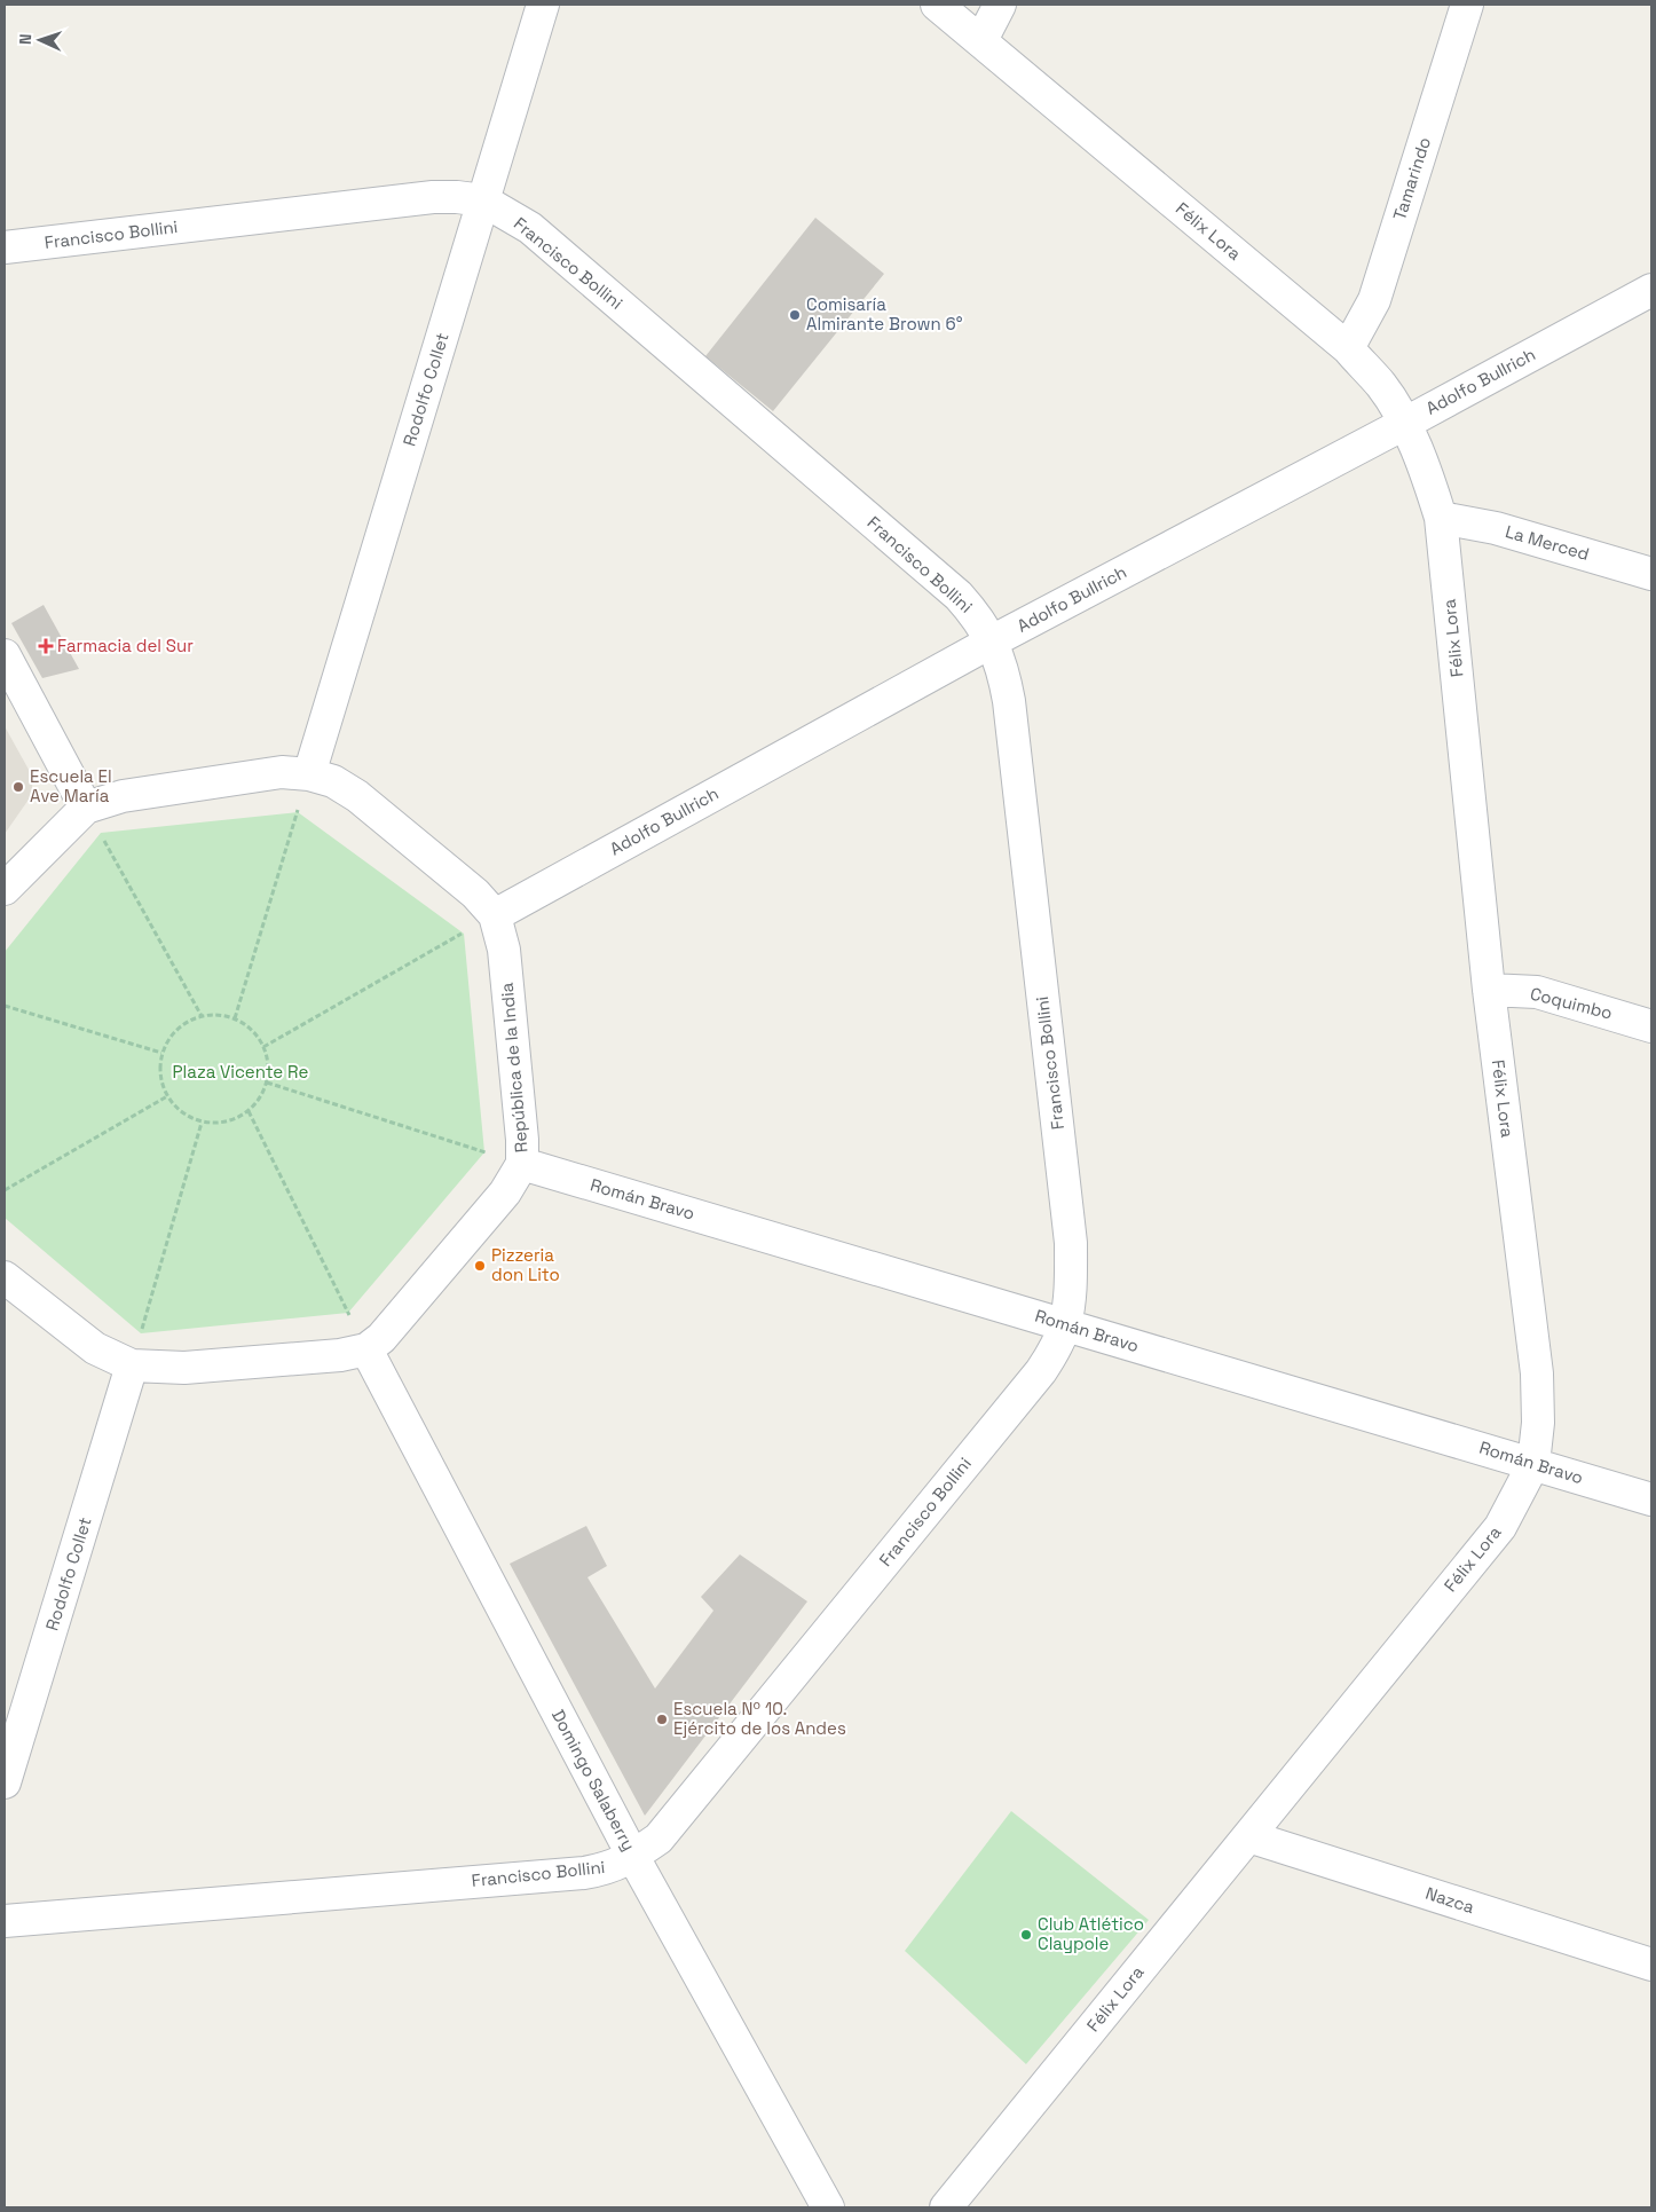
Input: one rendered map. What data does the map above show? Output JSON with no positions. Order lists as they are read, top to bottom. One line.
{"streets":{"street":["Tamarindo","Félix Lora","Francisco Bollini","Adolfo Bullrich","Rodolfo Collet","La Merced","Coquimbo","República de la India","Román Bravo","Domingo Salaberry","Nazca"]},"crossings":[["Tamarindo","Félix Lora"],["Félix Lora","Adolfo Bullrich"],["Félix Lora","La Merced"],["Félix Lora","Coquimbo"],["Félix Lora","Román Bravo"],["Félix Lora","Nazca"],["Francisco Bollini","Adolfo Bullrich"],["Francisco Bollini","Rodolfo Collet"],["Francisco Bollini","Román Bravo"],["Francisco Bollini","Domingo Salaberry"],["Adolfo Bullrich","República de la India"],["Rodolfo Collet","República de la India"],["República de la India","Román Bravo"],["República de la India","Domingo Salaberry"]],"parks":["Plaza Vicente Re"],"places":{"other":["Comisaría Almirante Brown 6°","Escuela El Ave María","Pizzeria don Lito","Escuela Nº 10. Ejército de los Andes","Club Atlético Claypole"],"health":["Farmacia del Sur"]},"north":"left"}
